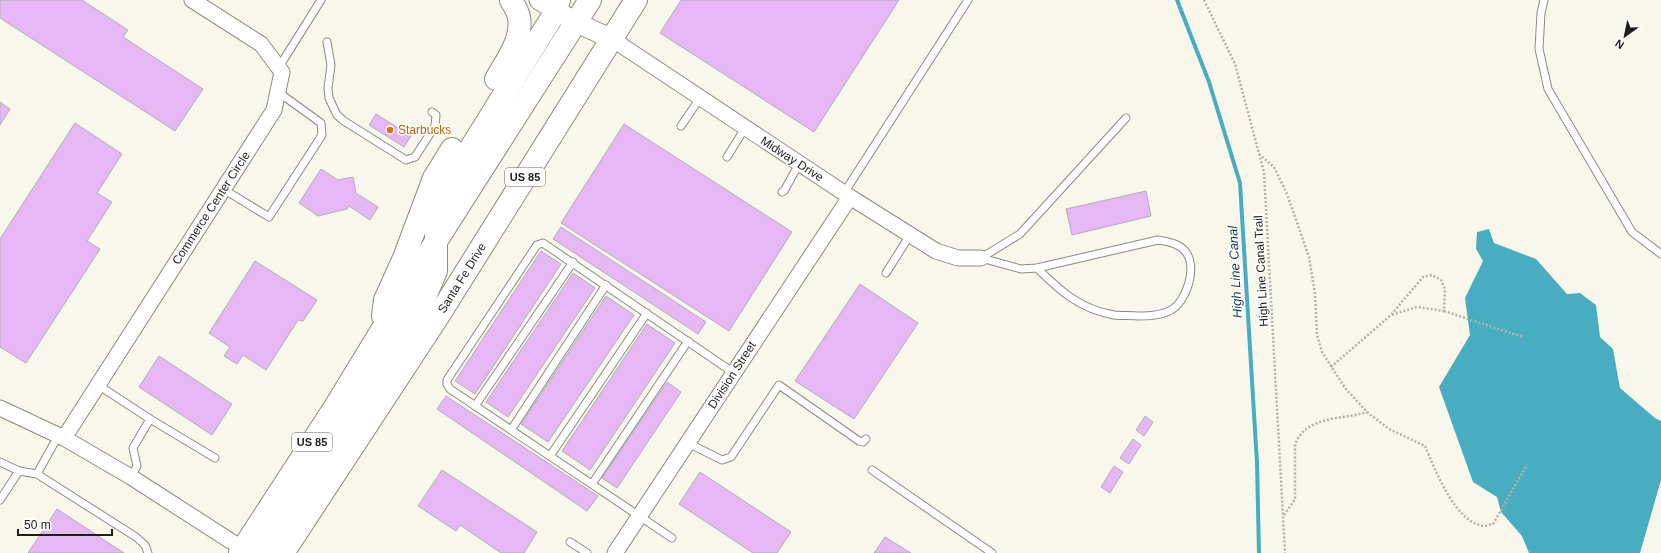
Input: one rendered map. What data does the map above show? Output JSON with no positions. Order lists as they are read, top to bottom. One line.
{"streets":{"highway":["US 85","Santa Fe Drive"],"street":["Midway Drive","Commerce Center Circle","Division Street"],"path":["High Line Canal Trail"]},"crossings":[["Midway Drive","Santa Fe Drive"],["Midway Drive","Division Street"]],"water":["High Line Canal"],"places":["Starbucks"],"scale_bar":"50 m","north":"bottom left"}
